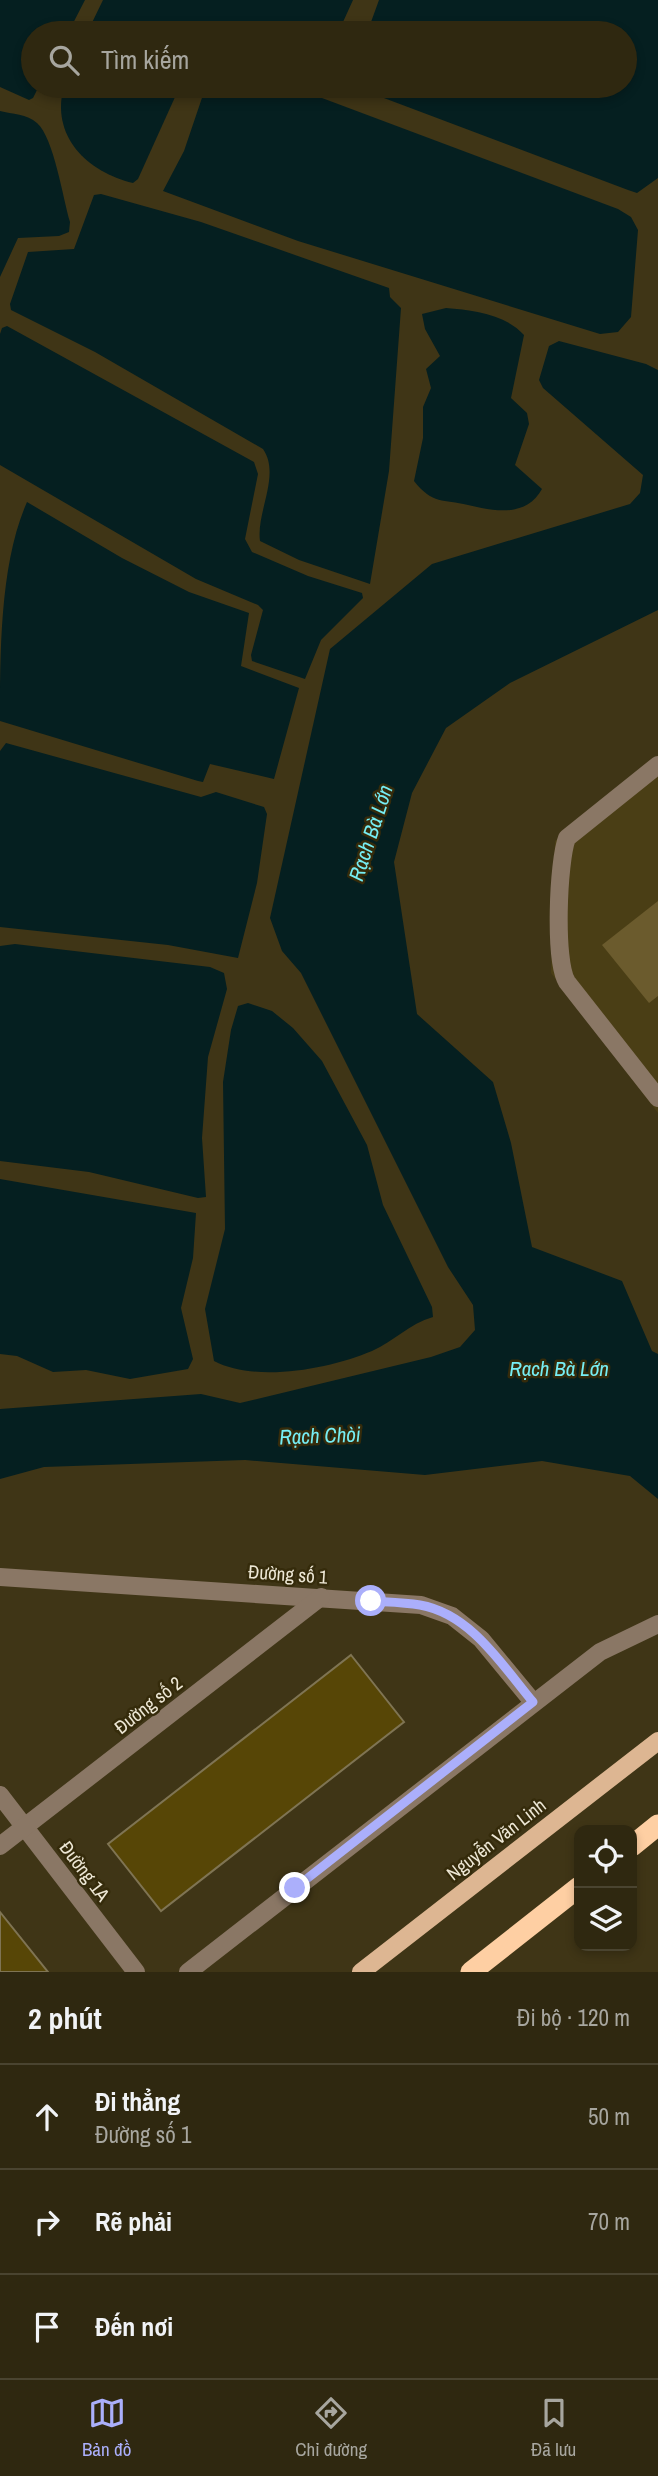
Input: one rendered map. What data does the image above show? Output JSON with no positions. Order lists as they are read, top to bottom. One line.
{"streets":{"main road":["Nguyễn Văn Linh"],"street":["Đường số 1","Đường số 2","Đường 1A"]},"crossings":[["Đường số 1","Đường số 2"],["Đường số 2","Đường 1A"]],"water":["Rạch Bà Lớn","Rạch Chòi"],"page":{"search":"Tìm kiếm","heading":["2 phút","Đi bộ · 120 m"],"list":[["Đi thẳng","Đường số 1","50 m"],["Rẽ phải","70 m"],"Đến nơi"],"nav":["Bản đồ","Chỉ đường","Đã lưu"]}}
